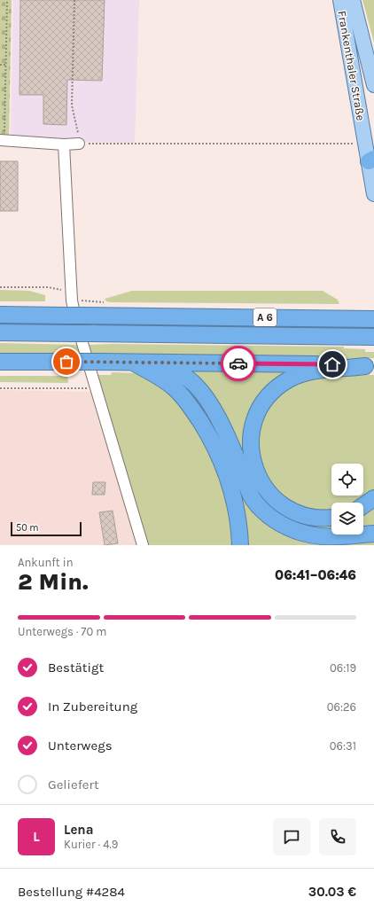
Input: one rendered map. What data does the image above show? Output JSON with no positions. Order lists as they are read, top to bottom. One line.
{"streets":{"highway":["A 6"],"main road":["Frankenthaler Straße"]},"scale_bar":"50 m","page":{"scale":"50 m","heading":["2 Min.","Ankunft in","06:41–06:46"],"panel":["Lena","Kurier · 4.9","Bestellung #4284","30.03 €"],"bar":"Unterwegs · 70 m","list":[["Bestätigt","06:19"],["In Zubereitung","06:26"],["Unterwegs","06:31"],"Geliefert"],"round":"L"}}
